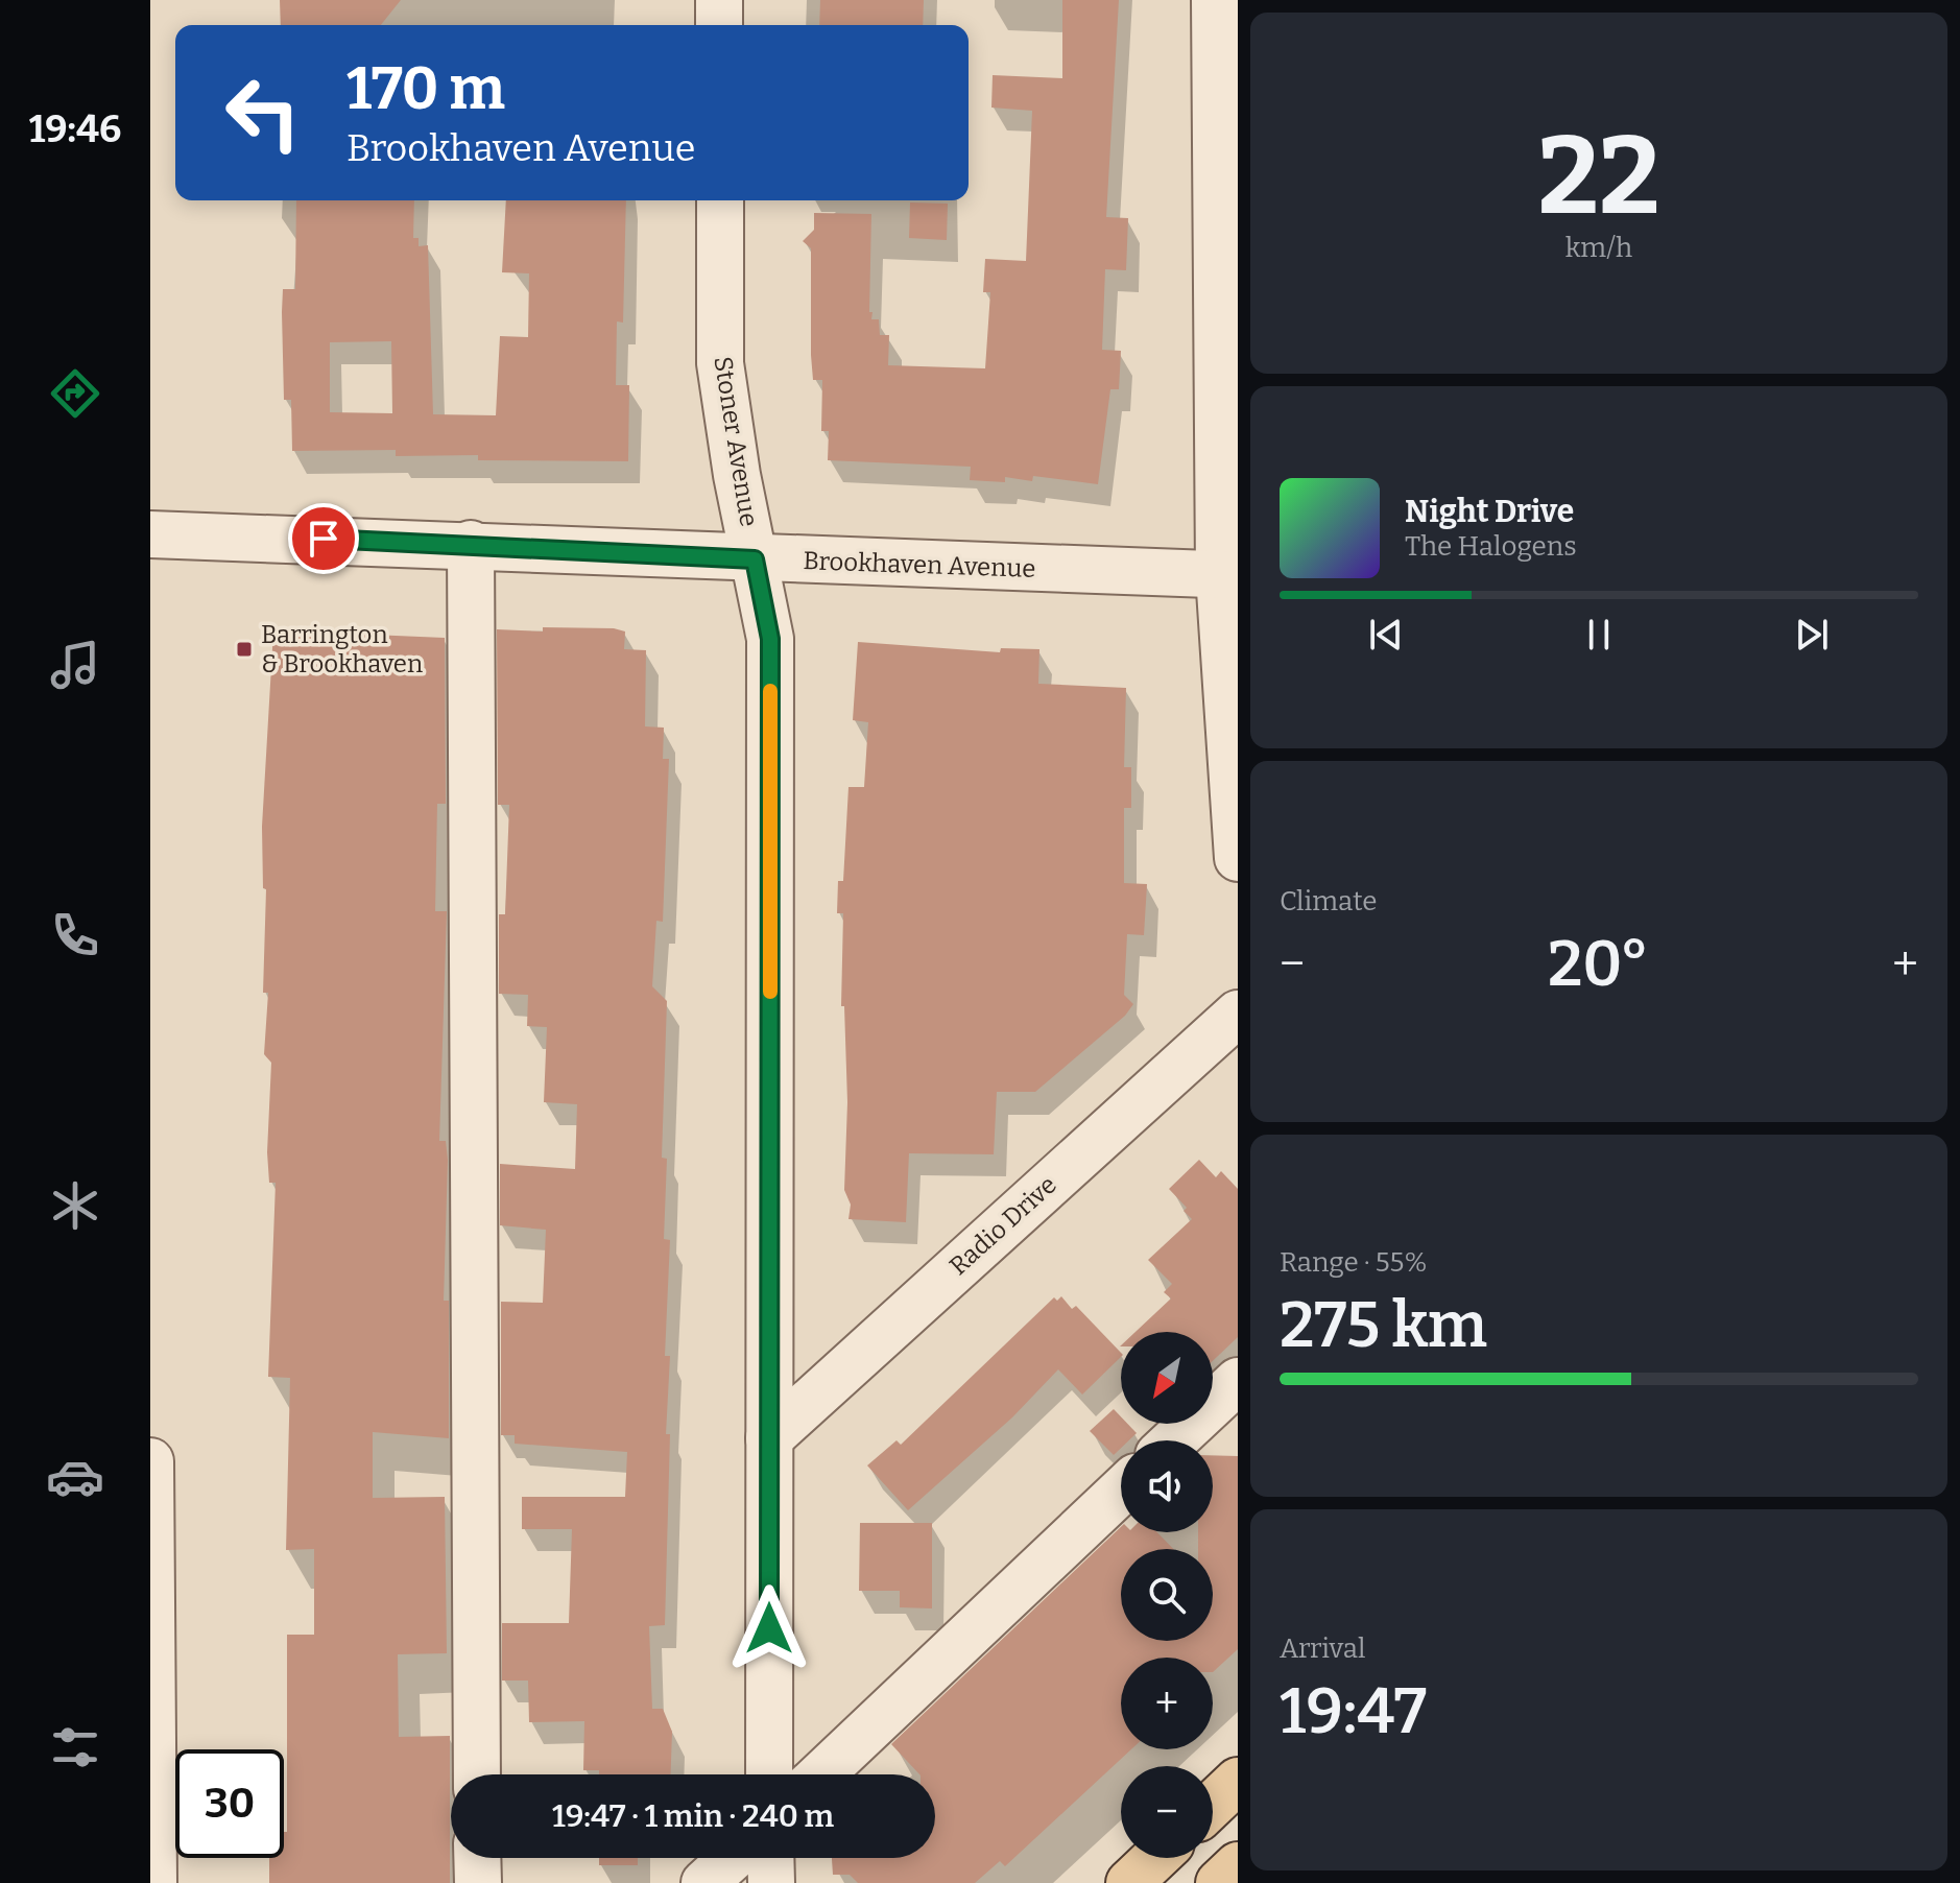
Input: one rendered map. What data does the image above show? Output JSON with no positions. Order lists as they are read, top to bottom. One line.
{"streets":{"street":["Stoner Avenue","Brookhaven Avenue","Radio Drive"]},"crossings":[["Stoner Avenue","Brookhaven Avenue"],["Stoner Avenue","Radio Drive"]],"places":{"transit":["Barrington & Brookhaven"]},"north":"bottom left","page":{"tabs":"19:46","tile":[["22","km/h"],"Climate",["Range · 55%","275 km"],["Arrival","19:47"]],"turn":["170 m","Brookhaven Avenue"],"song":["Night Drive","The Halogens"],"heat":["−","20°","+"],"map_buttons":["+","−"],"limit":"30","trip":"19:47 · 1 min · 240 m"}}
